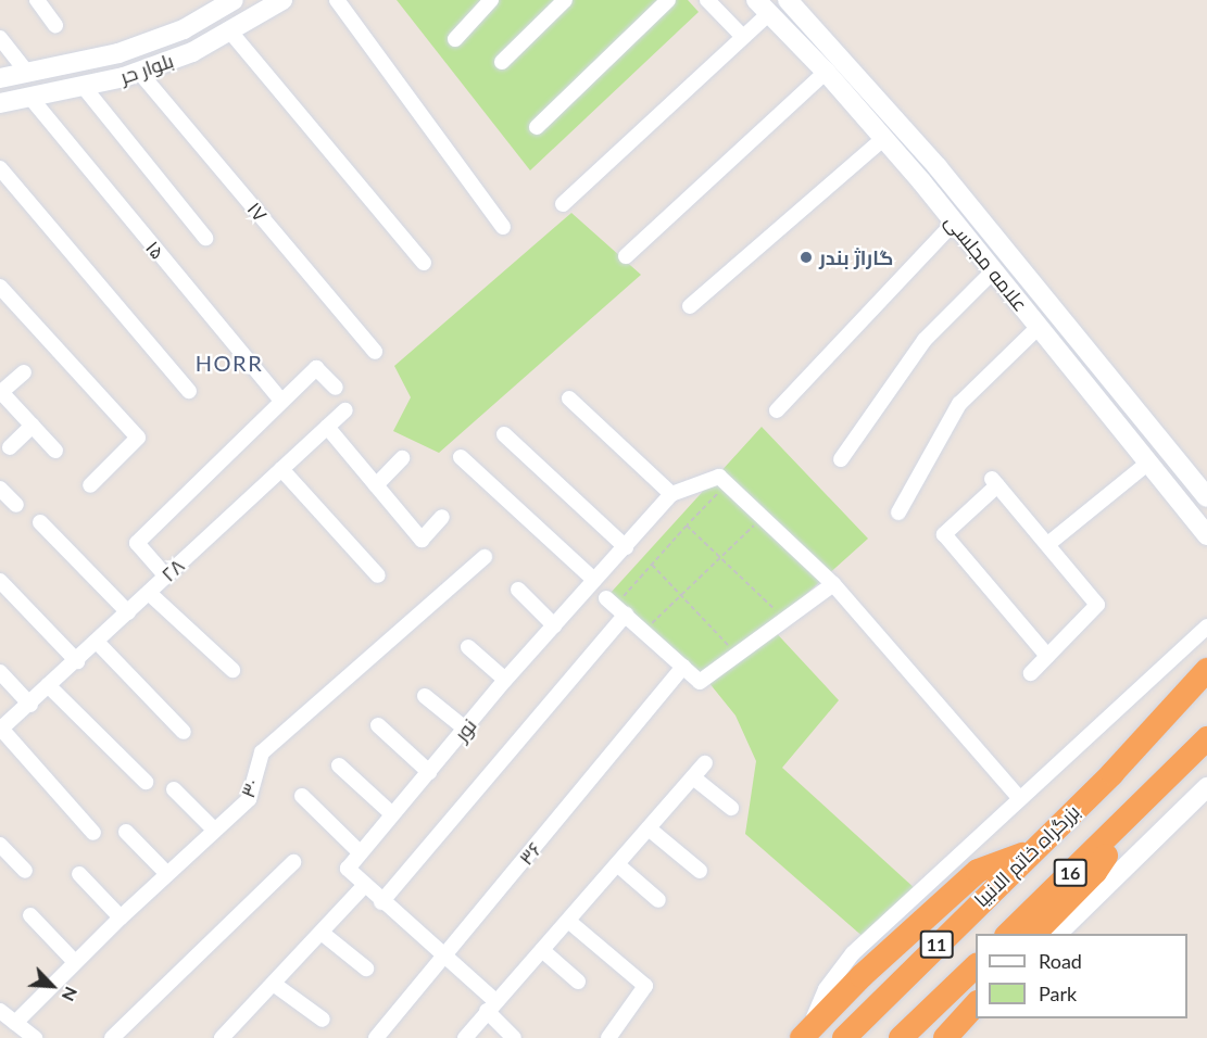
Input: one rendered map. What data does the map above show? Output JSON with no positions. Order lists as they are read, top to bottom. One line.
{"streets":{"highway":["بزرگراه خاتم الانبیا","16","11"],"main road":["بلوار حر","علامه مجلسی"],"street":["۱۷","۱۵","۲۸","نور","۳۰","۳۶"]},"crossings":[["بلوار حر","۱۷"],["بلوار حر","۱۵"],["نور","۳۶"]],"districts":["HORR"],"places":["گاراژ بندر"],"legend":["Road","Park"],"north":"bottom right"}
